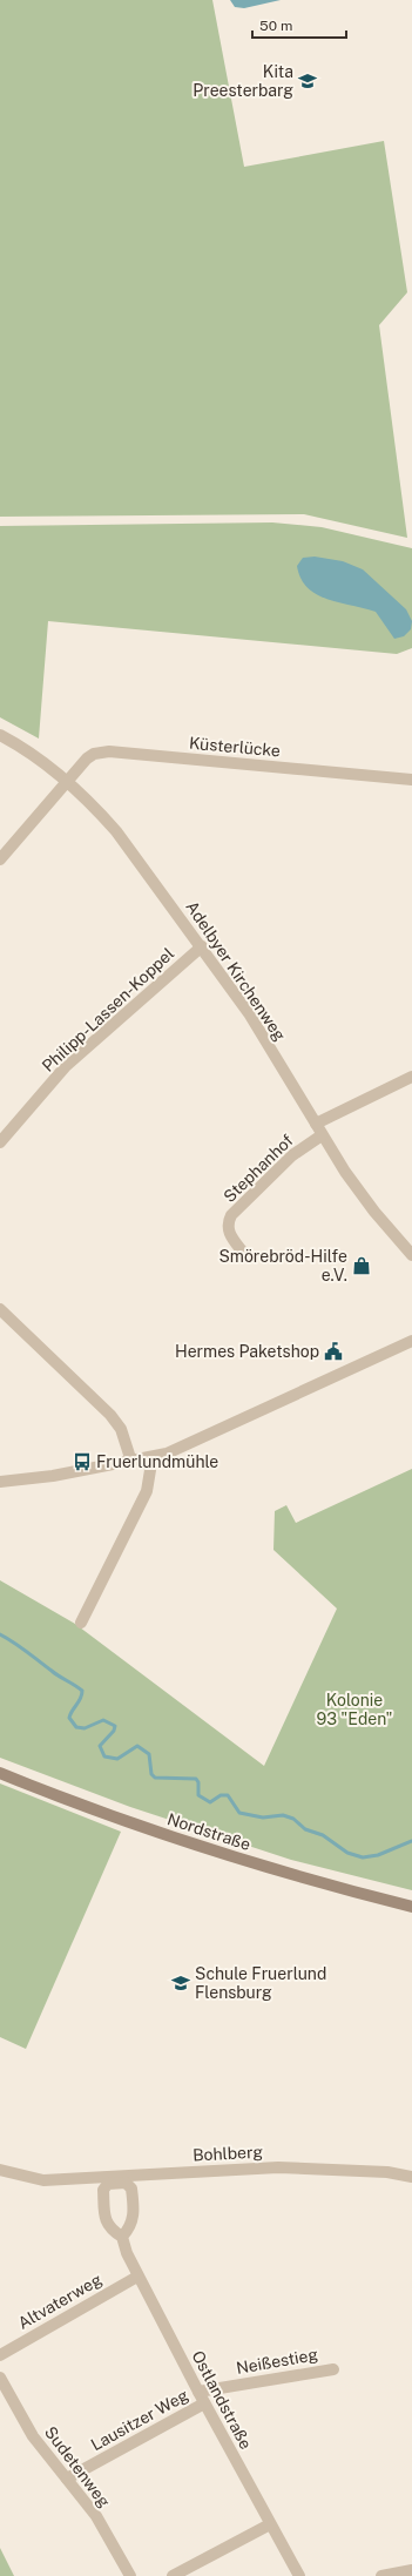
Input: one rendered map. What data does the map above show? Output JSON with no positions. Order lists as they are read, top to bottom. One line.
{"streets":{"main road":["Nordstraße"],"street":["Küsterlücke","Adelbyer Kirchenweg","Philipp-Lassen-Koppel","Stephanhof","Bohlberg","Altvaterweg","Neißestieg","Ostlandstraße","Lausitzer Weg","Sudetenweg"]},"crossings":[["Küsterlücke","Adelbyer Kirchenweg"],["Adelbyer Kirchenweg","Philipp-Lassen-Koppel"],["Adelbyer Kirchenweg","Stephanhof"],["Bohlberg","Ostlandstraße"],["Altvaterweg","Ostlandstraße"],["Neißestieg","Ostlandstraße"],["Ostlandstraße","Lausitzer Weg"],["Lausitzer Weg","Sudetenweg"]],"parks":["Kolonie 93 \"Eden\""],"places":{"school or university":["Kita Preesterbarg","Schule Fruerlund Flensburg"],"shop":["Smörebröd-Hilfe e.V."],"public building":["Hermes Paketshop"],"bus stop":["Fruerlundmühle"]},"scale_bar":"50 m"}
